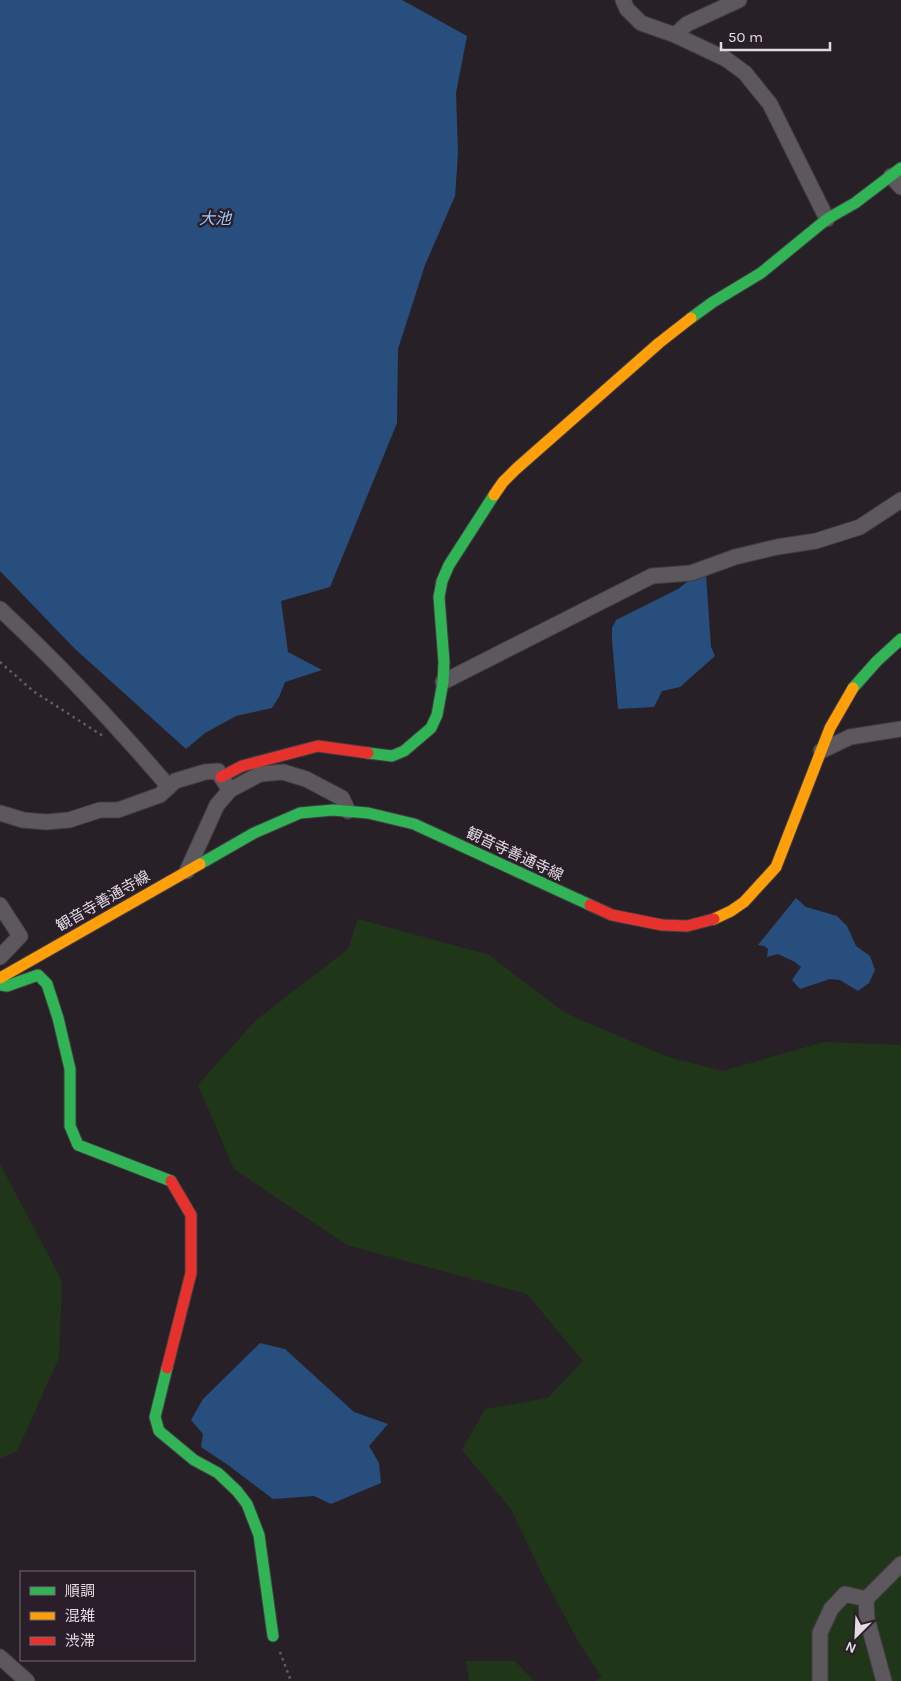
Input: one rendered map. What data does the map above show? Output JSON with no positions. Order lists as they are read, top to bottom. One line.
{"streets":{"street":["観音寺善通寺線"]},"water":["大池"],"legend":["順調","混雑","渋滞"],"scale_bar":"50 m","north":"bottom left"}
